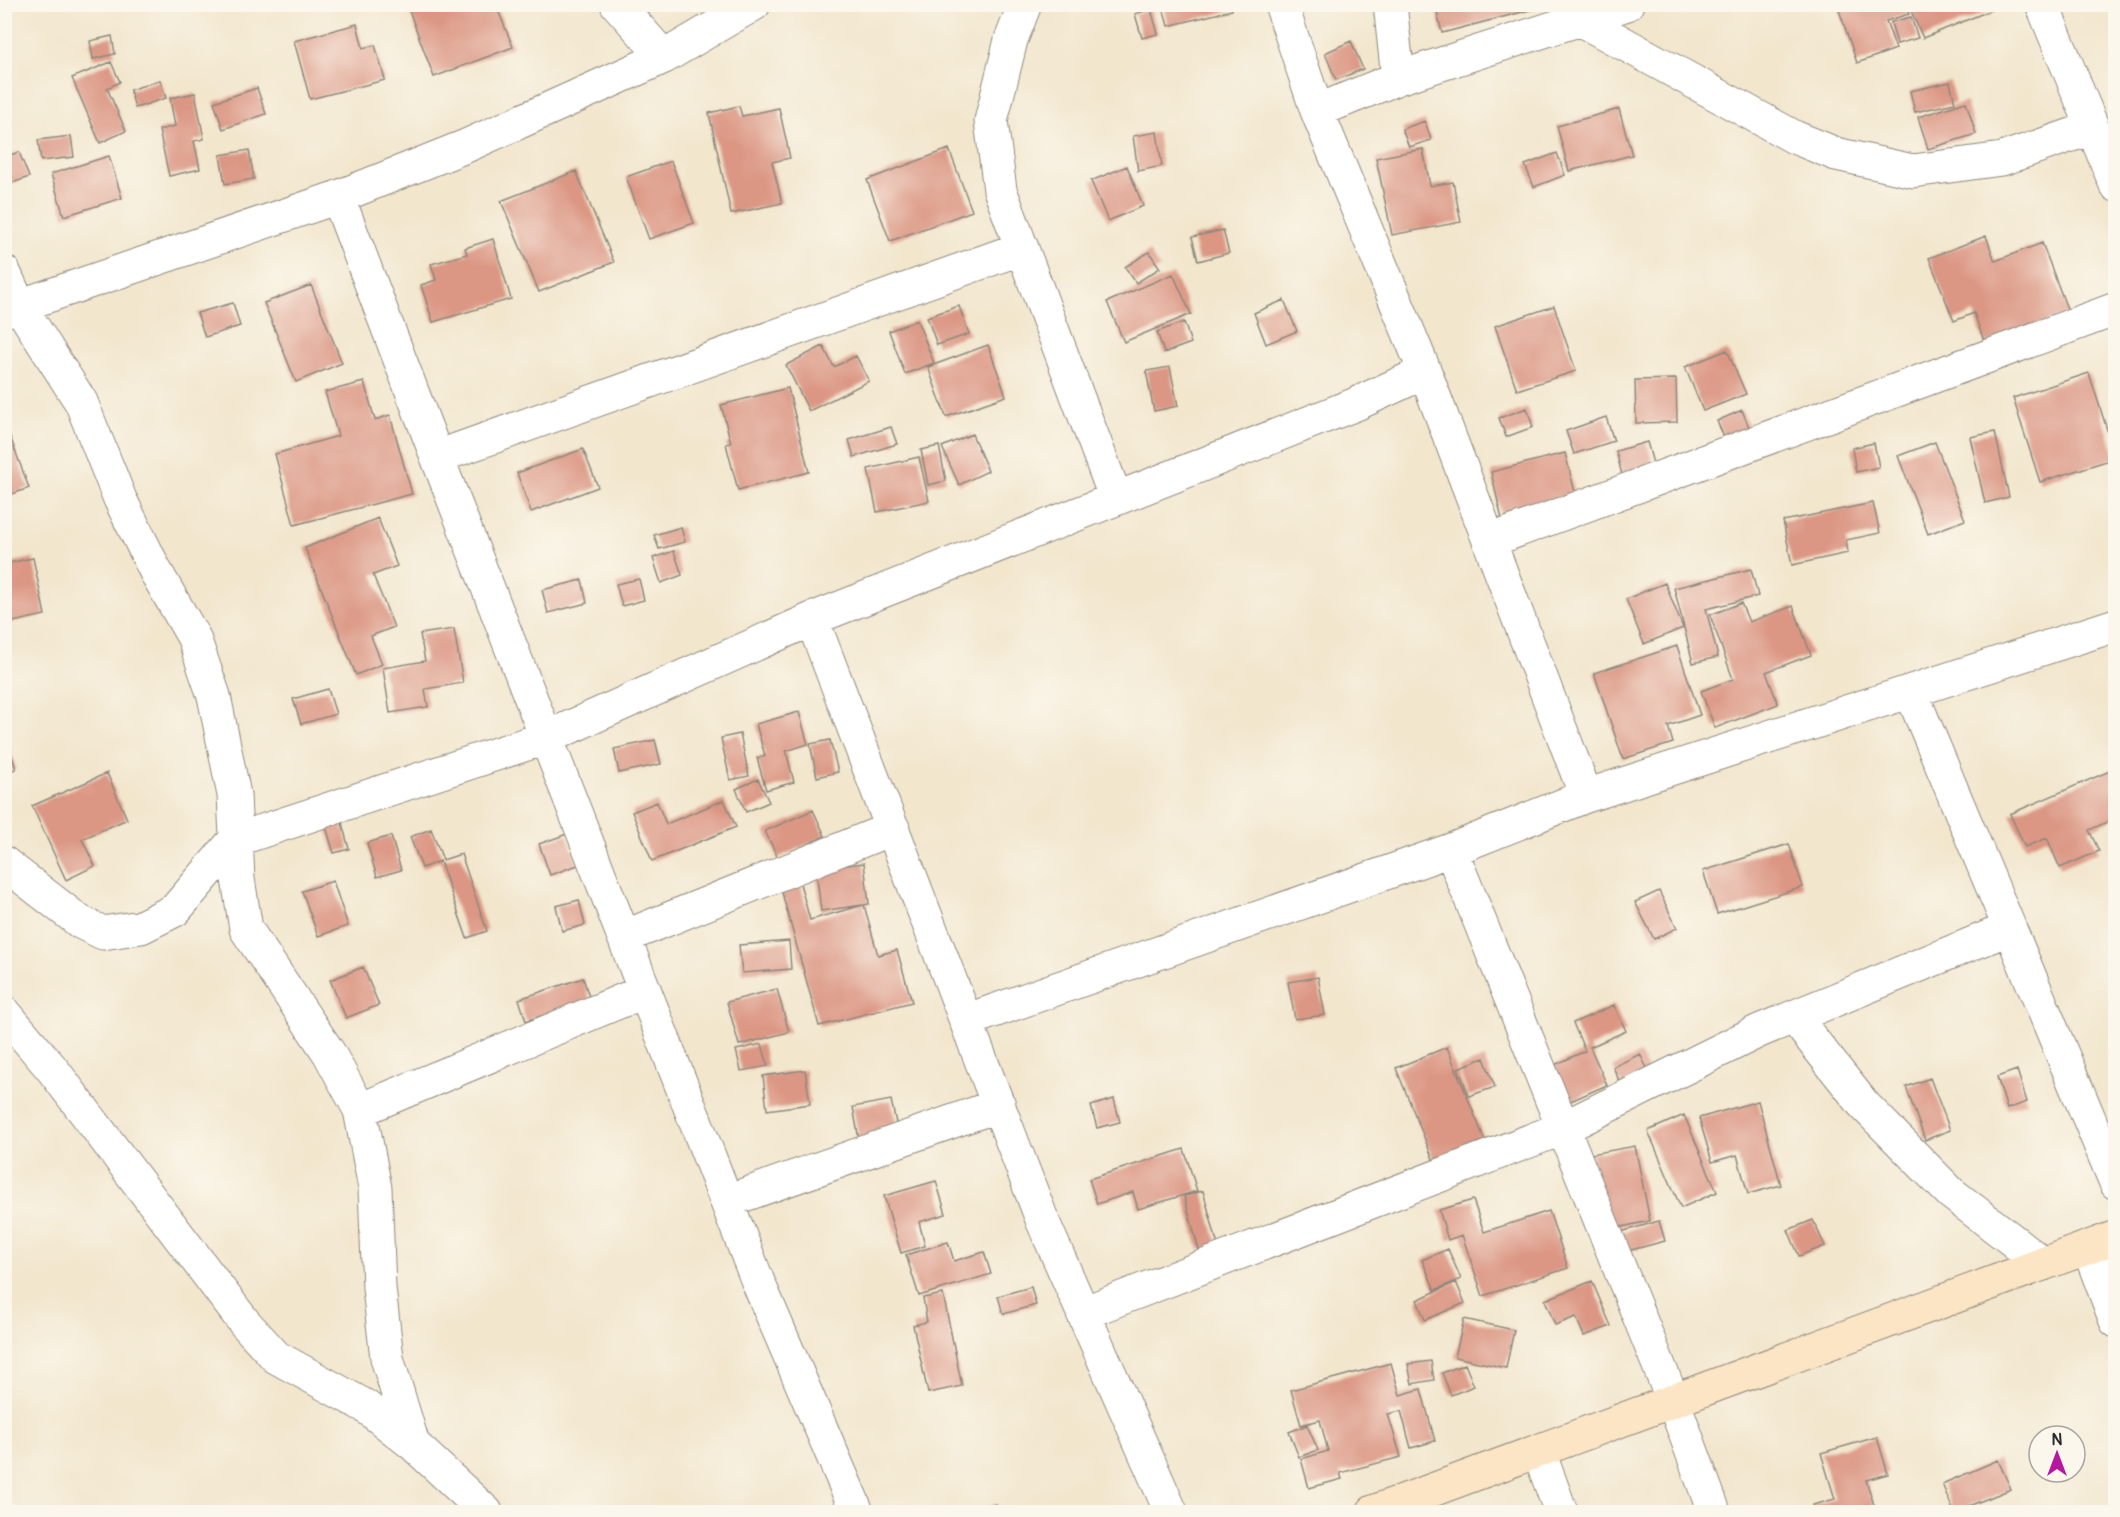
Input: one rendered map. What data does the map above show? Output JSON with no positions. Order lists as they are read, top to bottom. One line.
{"north":"top"}
